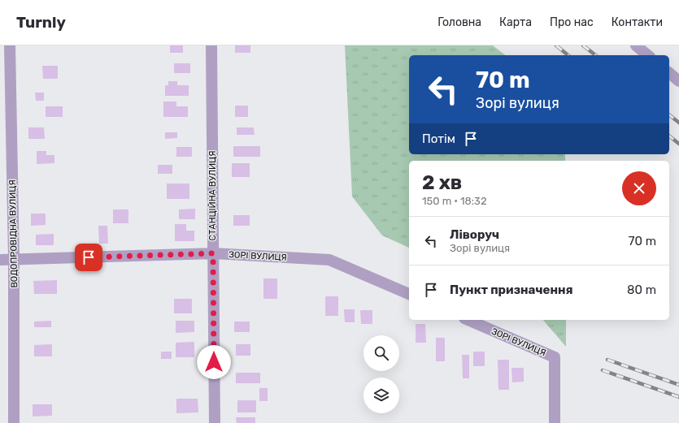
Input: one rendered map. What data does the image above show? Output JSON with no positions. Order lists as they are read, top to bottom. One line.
{"streets":{"street":["СТАНЦІЙНА ВУЛИЦЯ","ВОДОПРОВІДНА ВУЛИЦЯ","ЗОРІ ВУЛИЦЯ"]},"crossings":[["СТАНЦІЙНА ВУЛИЦЯ","ЗОРІ ВУЛИЦЯ"],["ВОДОПРОВІДНА ВУЛИЦЯ","ЗОРІ ВУЛИЦЯ"]],"page":{"header":"Turnly","nav":["Головна","Карта","Про нас","Контакти"],"turn":["70 m","Зорі вулиця"],"then":"Потім","heading":["2 хв","150 m · 18:32"],"list":[{"name":"Ліворуч","note":"Зорі вулиця","value":"70 m"},{"name":"Пункт призначення","value":"80 m"}]}}
